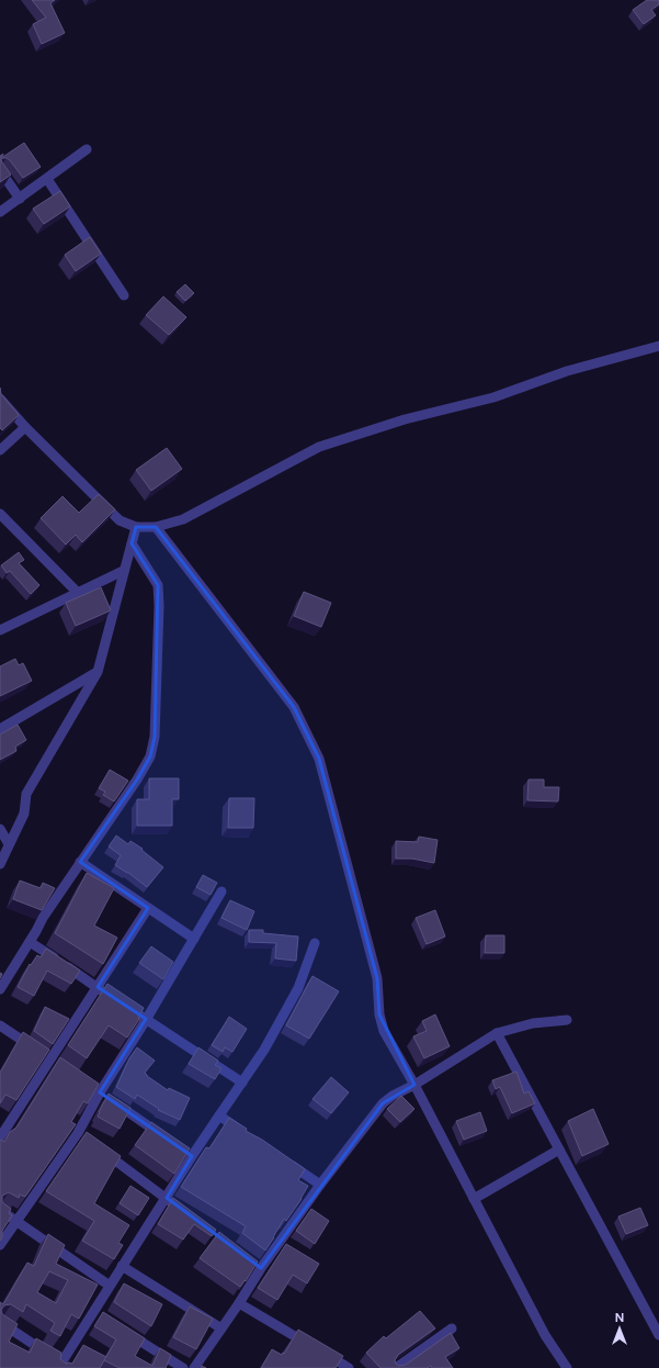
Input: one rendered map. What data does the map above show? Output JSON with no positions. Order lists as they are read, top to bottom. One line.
{"north":"top"}
